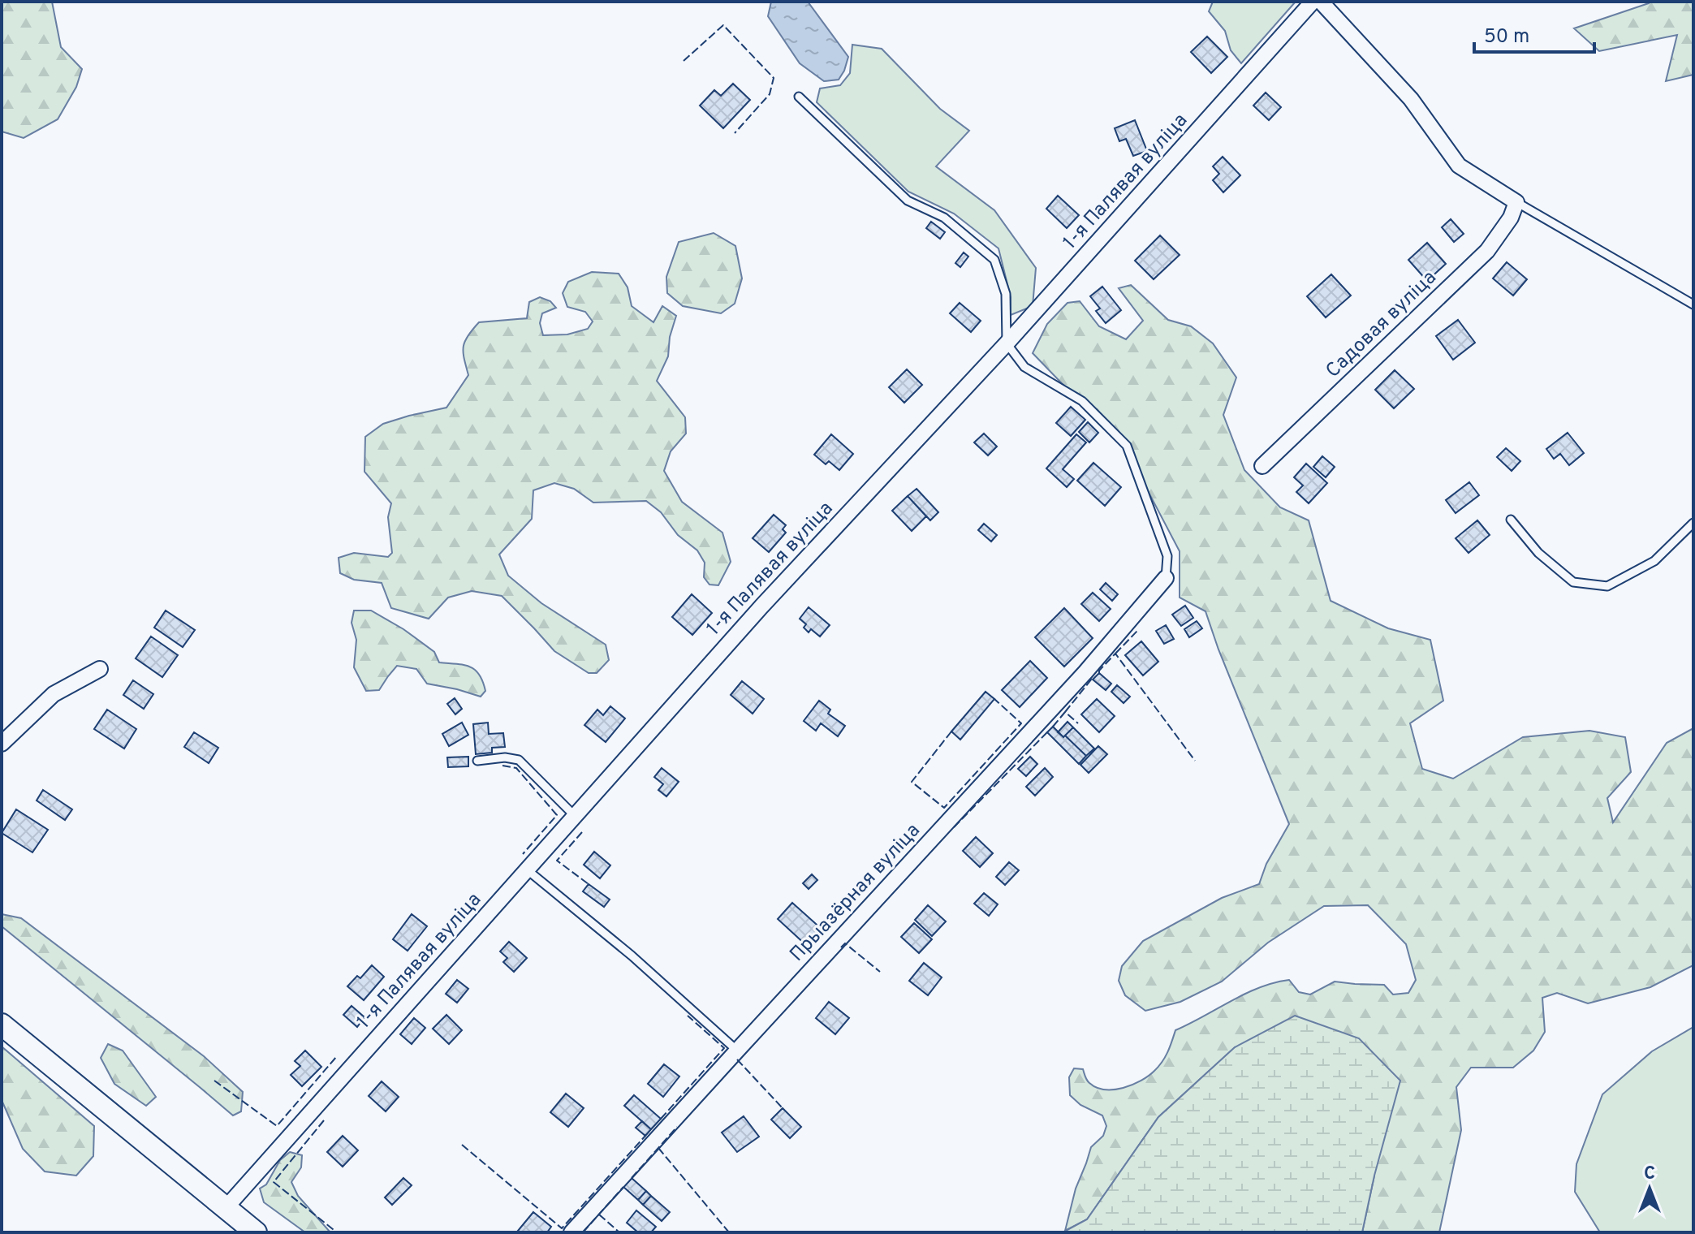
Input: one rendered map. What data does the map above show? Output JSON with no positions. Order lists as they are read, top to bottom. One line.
{"streets":{"street":["1-я Палявая вуліца","Садовая вуліца","Прыазёрная вуліца"]},"scale_bar":"50 m","north":"top"}
